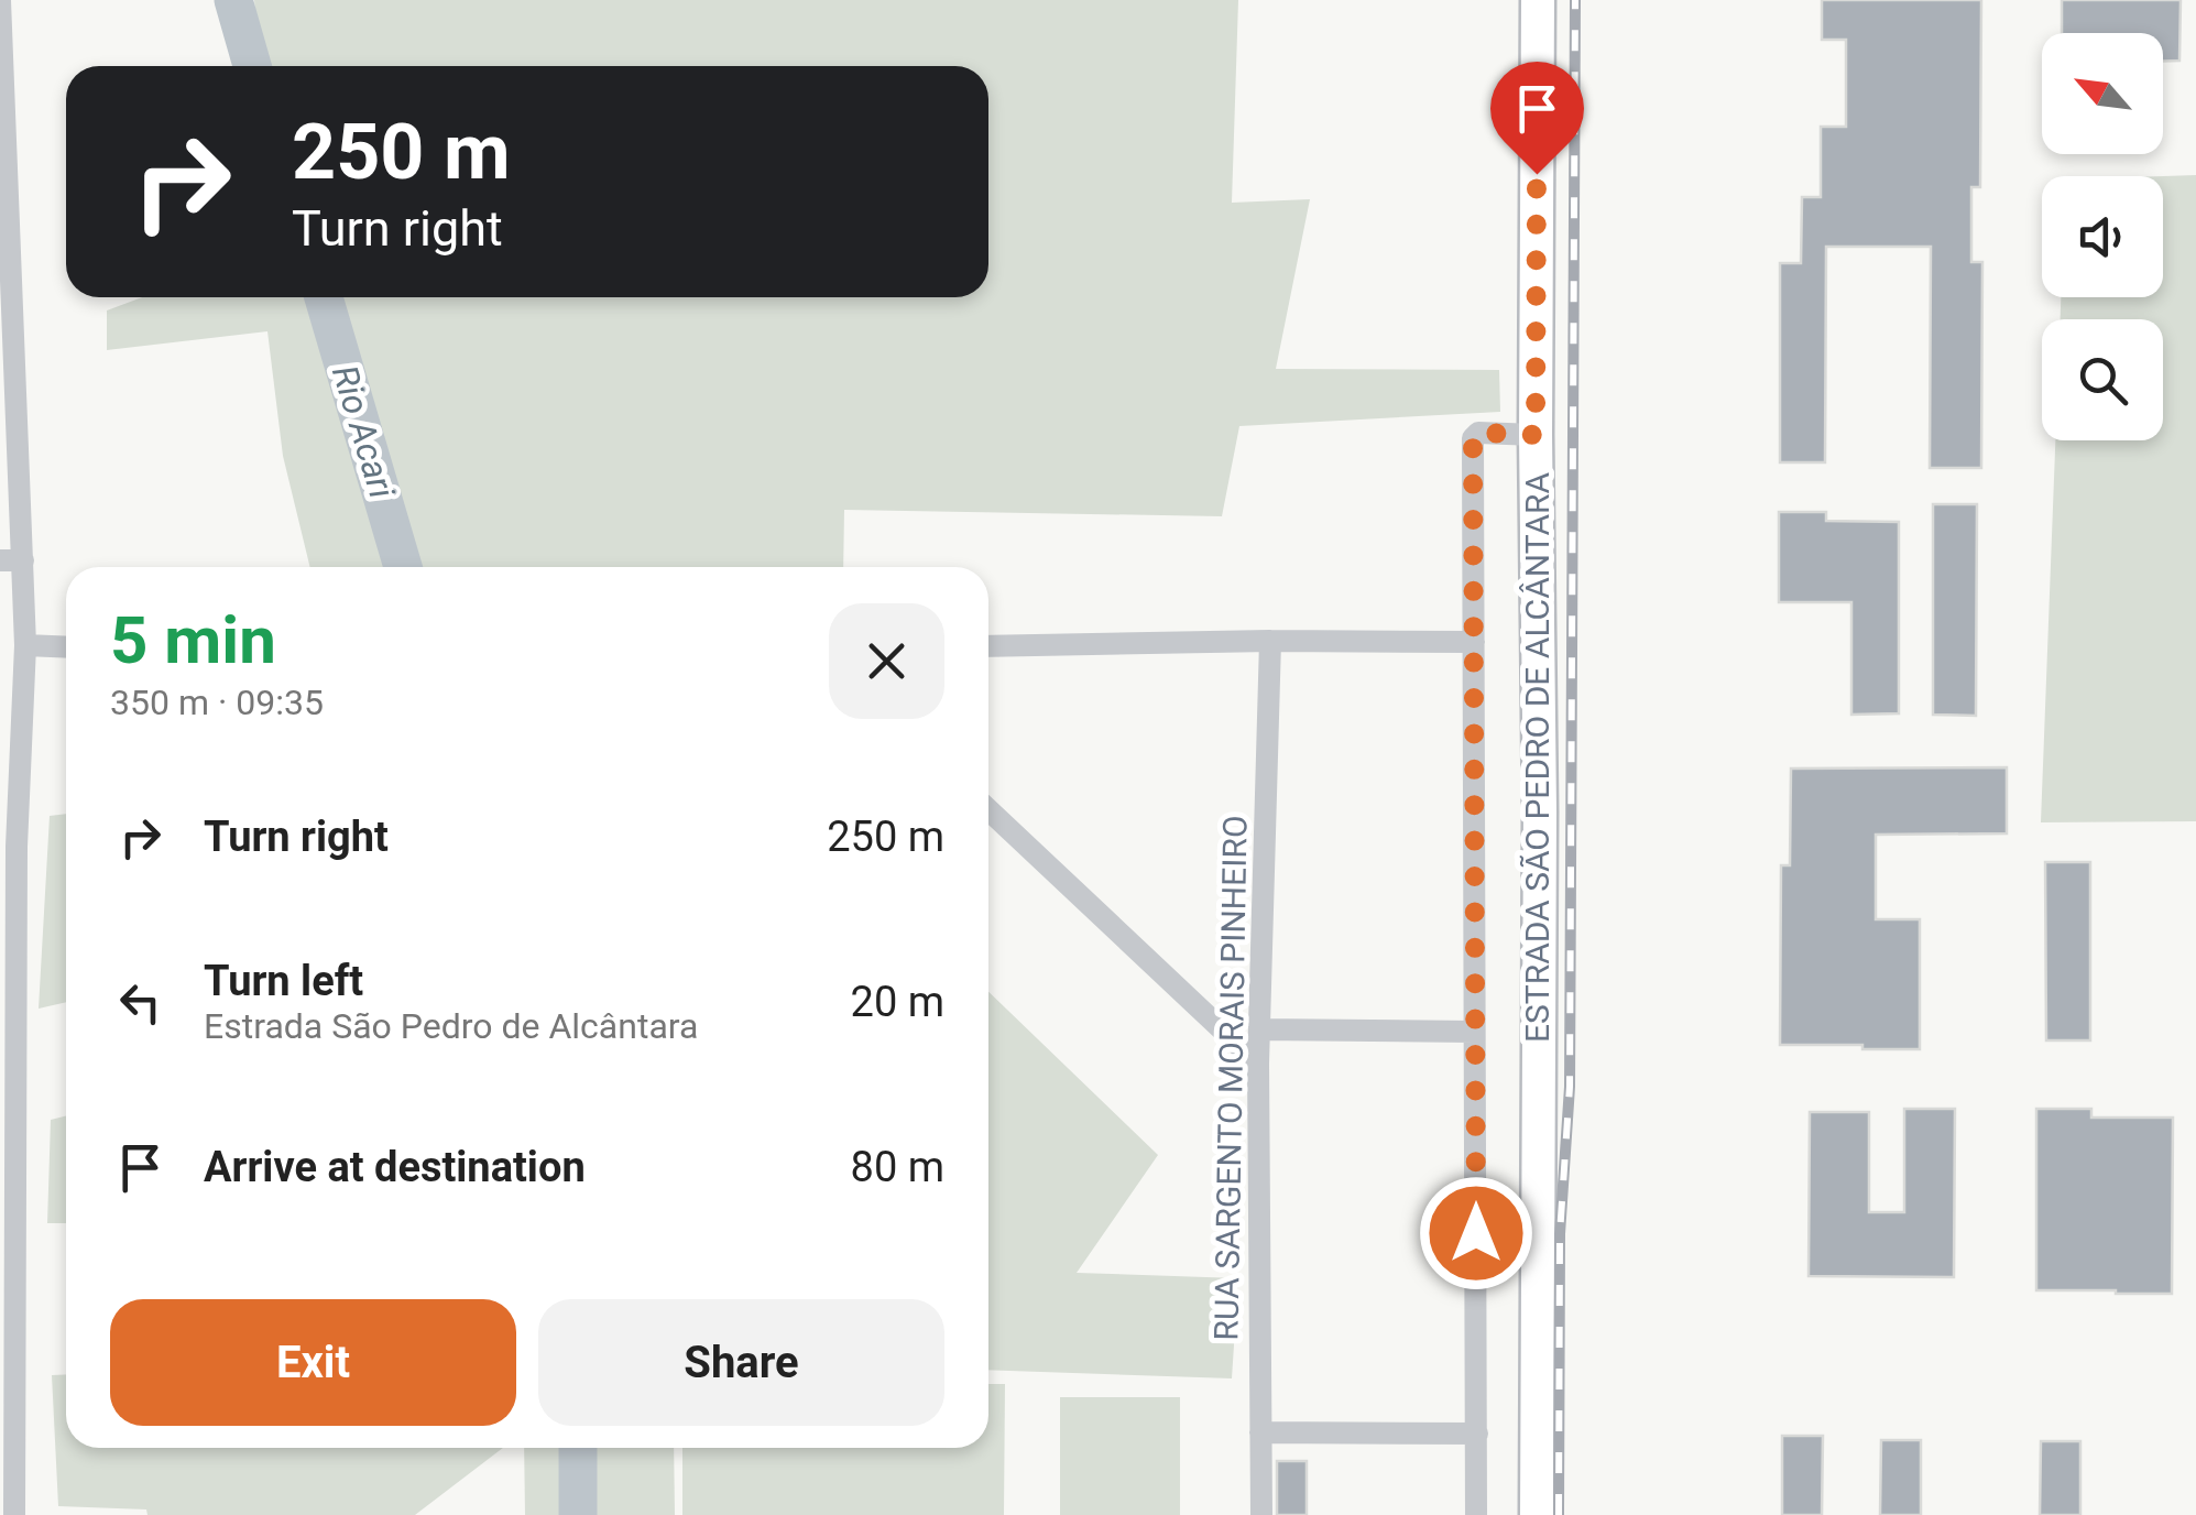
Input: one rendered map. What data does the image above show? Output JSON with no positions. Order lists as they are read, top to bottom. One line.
{"streets":{"street":["ESTRADA SÃO PEDRO DE ALCÂNTARA","RUA SARGENTO MORAIS PINHEIRO"]},"water":["Rio Acari"],"north":"top left","page":{"turn":["250 m","Turn right"],"heading":["5 min","350 m · 09:35"],"list":[{"name":"Turn right","value":"250 m"},{"name":"Turn left","note":"Estrada São Pedro de Alcântara","value":"20 m"},{"name":"Arrive at destination","value":"80 m"}],"buttons":["Exit","Share"]}}
